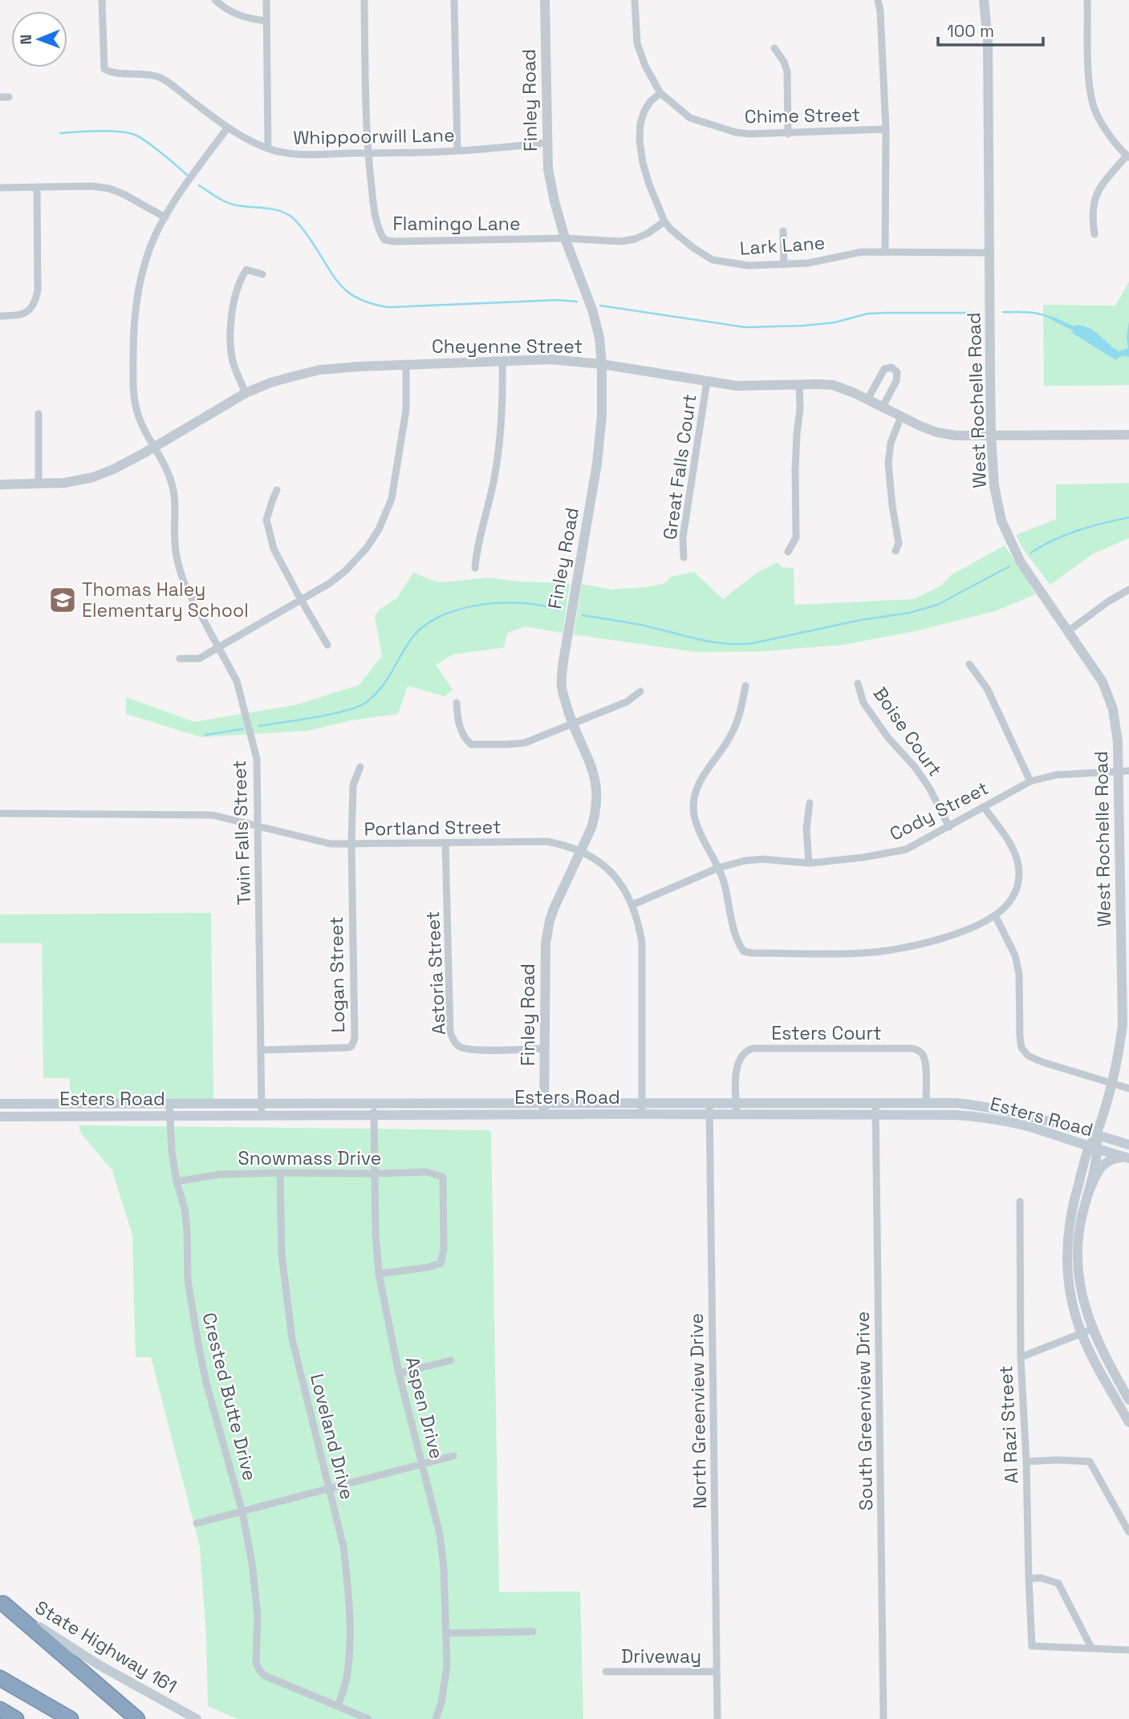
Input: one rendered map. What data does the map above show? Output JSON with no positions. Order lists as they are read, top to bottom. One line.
{"streets":{"main road":["Esters Road","State Highway 161"],"street":["Finley Road","Chime Street","Whippoorwill Lane","Flamingo Lane","Lark Lane","Cheyenne Street","West Rochelle Road","Great Falls Court","Boise Court","Cody Street","Portland Street","Twin Falls Street","Astoria Street","Logan Street","Esters Court","Snowmass Drive","Crested Butte Drive","Aspen Drive","North Greenview Drive","South Greenview Drive","Al Razi Street","Loveland Drive","Driveway"]},"crossings":[["Finley Road","Whippoorwill Lane"],["Finley Road","Flamingo Lane"],["Finley Road","Cheyenne Street"],["Finley Road","Portland Street"],["Finley Road","Astoria Street"],["Finley Road","Esters Road"],["Chime Street","Lark Lane"],["Whippoorwill Lane","Flamingo Lane"],["Whippoorwill Lane","Twin Falls Street"],["Flamingo Lane","Lark Lane"],["Lark Lane","West Rochelle Road"],["Cheyenne Street","West Rochelle Road"],["Cheyenne Street","Great Falls Court"],["Cheyenne Street","Twin Falls Street"],["West Rochelle Road","Cody Street"],["West Rochelle Road","Esters Road"],["Boise Court","Cody Street"],["Cody Street","Portland Street"],["Portland Street","Twin Falls Street"],["Portland Street","Astoria Street"],["Portland Street","Logan Street"],["Portland Street","Esters Road"],["Twin Falls Street","Logan Street"],["Twin Falls Street","Esters Road"],["Esters Court","Esters Road"],["Esters Road","Crested Butte Drive"],["Esters Road","Aspen Drive"],["Esters Road","North Greenview Drive"],["Esters Road","South Greenview Drive"],["Snowmass Drive","Crested Butte Drive"],["Snowmass Drive","Aspen Drive"],["Snowmass Drive","Loveland Drive"],["Crested Butte Drive","Loveland Drive"],["North Greenview Drive","Driveway"]],"places":{"school or university":["Thomas Haley Elementary School"]},"scale_bar":"100 m","north":"left"}
